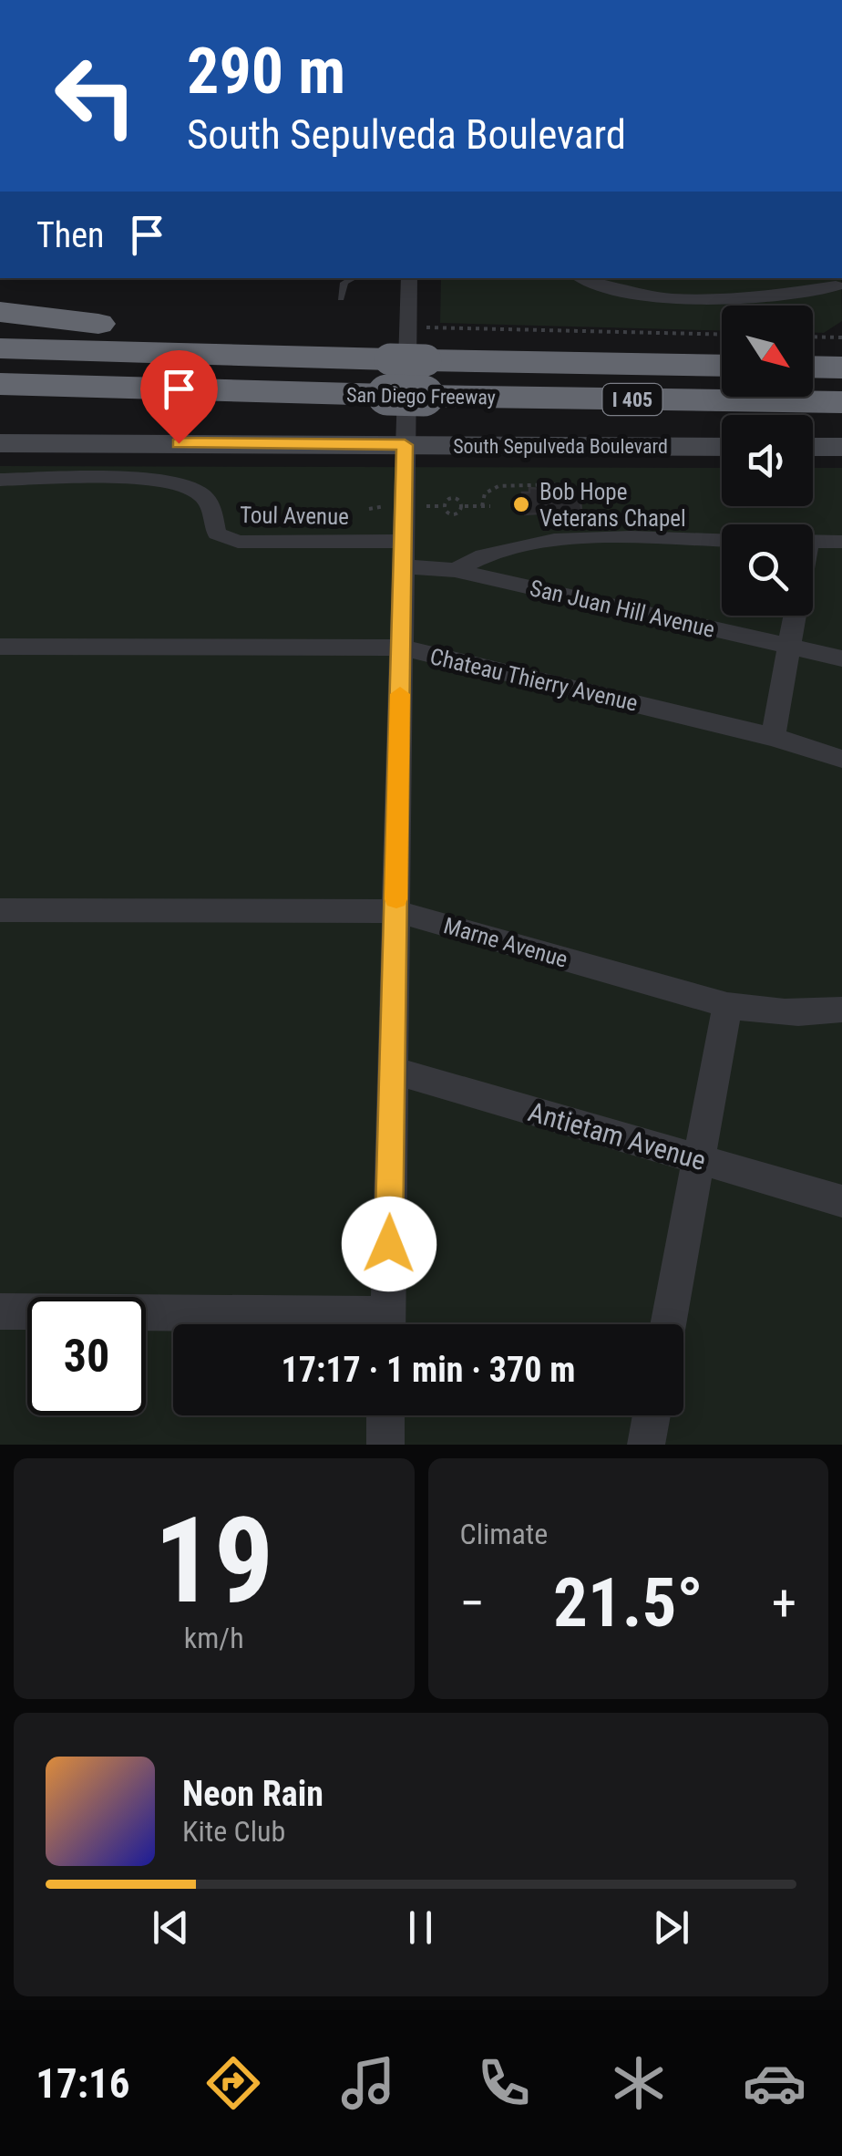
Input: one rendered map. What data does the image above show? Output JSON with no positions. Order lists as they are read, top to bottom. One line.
{"streets":{"highway":["San Diego Freeway","I 405"],"main road":["South Sepulveda Boulevard"],"street":["Toul Avenue","San Juan Hill Avenue","Chateau Thierry Avenue","Marne Avenue","Antietam Avenue"]},"crossings":[["Toul Avenue","San Juan Hill Avenue"]],"places":["Bob Hope Veterans Chapel"],"north":"bottom right","page":{"turn":["290 m","South Sepulveda Boulevard"],"then":"Then","limit":"30","trip":"17:17 · 1 min · 370 m","tile":[["19","km/h"],"Climate"],"heat":["−","21.5°","+"],"song":["Neon Rain","Kite Club"],"tabs":"17:16"}}
